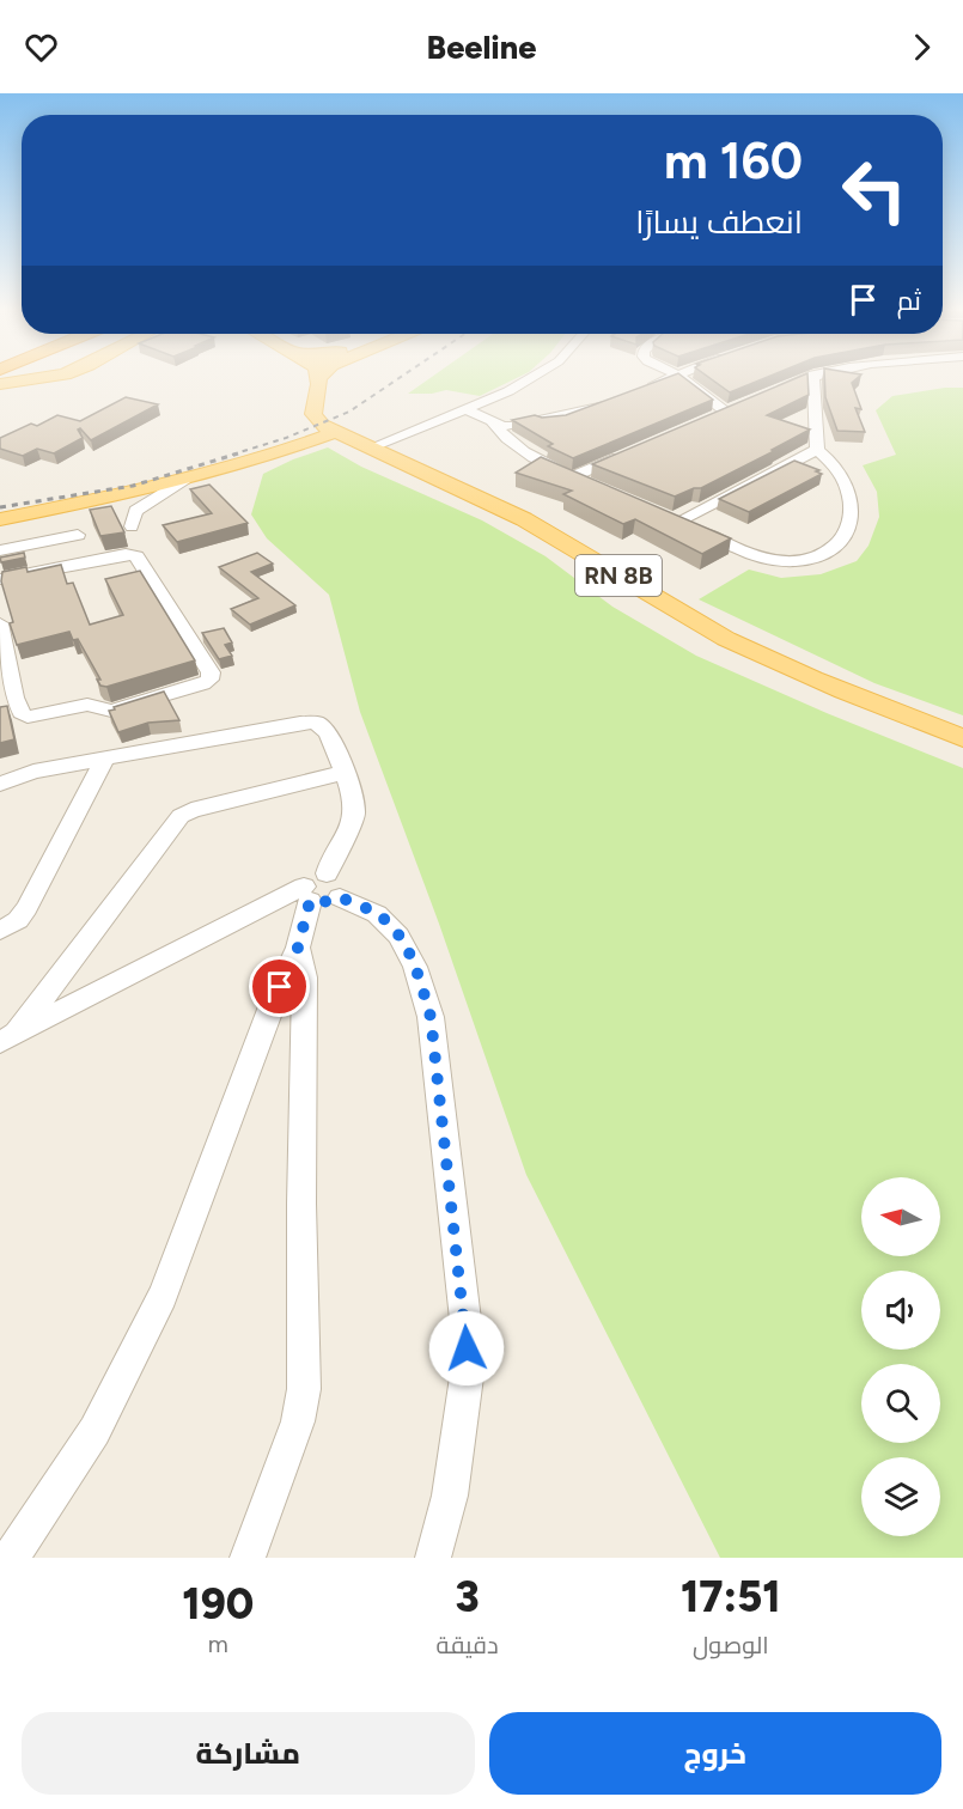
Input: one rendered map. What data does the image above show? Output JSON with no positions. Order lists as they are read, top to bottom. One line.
{"streets":{"main road":["RN 8B"]},"north":"left","page":{"header":"Beeline","turn":["160 m","انعطف يسارًا"],"then":"ثم","eta":["17:51","الوصول","3","دقيقة","190","m"],"buttons":["خروج","مشاركة"]}}
